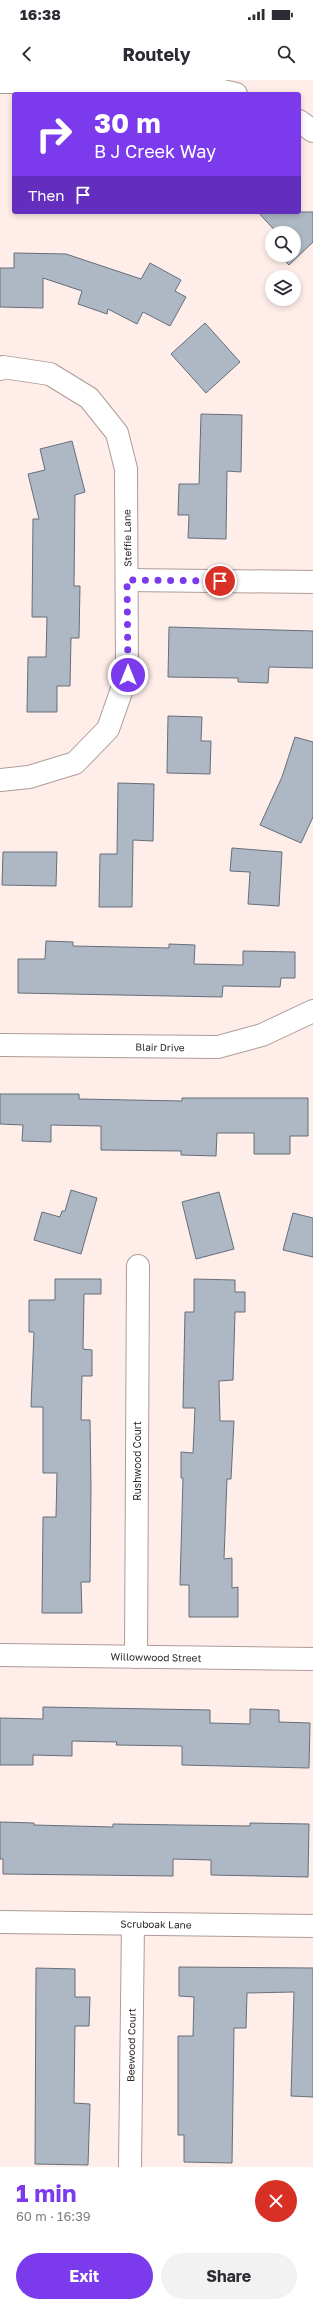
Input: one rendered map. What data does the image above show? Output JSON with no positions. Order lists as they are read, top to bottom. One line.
{"streets":{"street":["Steffie Lane","Blair Drive","Rushwood Court","Willowwood Street","Scruboak Lane","Beewood Court"]},"crossings":[["Rushwood Court","Willowwood Street"],["Scruboak Lane","Beewood Court"]],"page":{"status":"16:38","header":"Routely","turn":["30 m","B J Creek Way"],"then":"Then","heading":["1 min","60 m · 16:39"],"buttons":["Exit","Share"]}}
